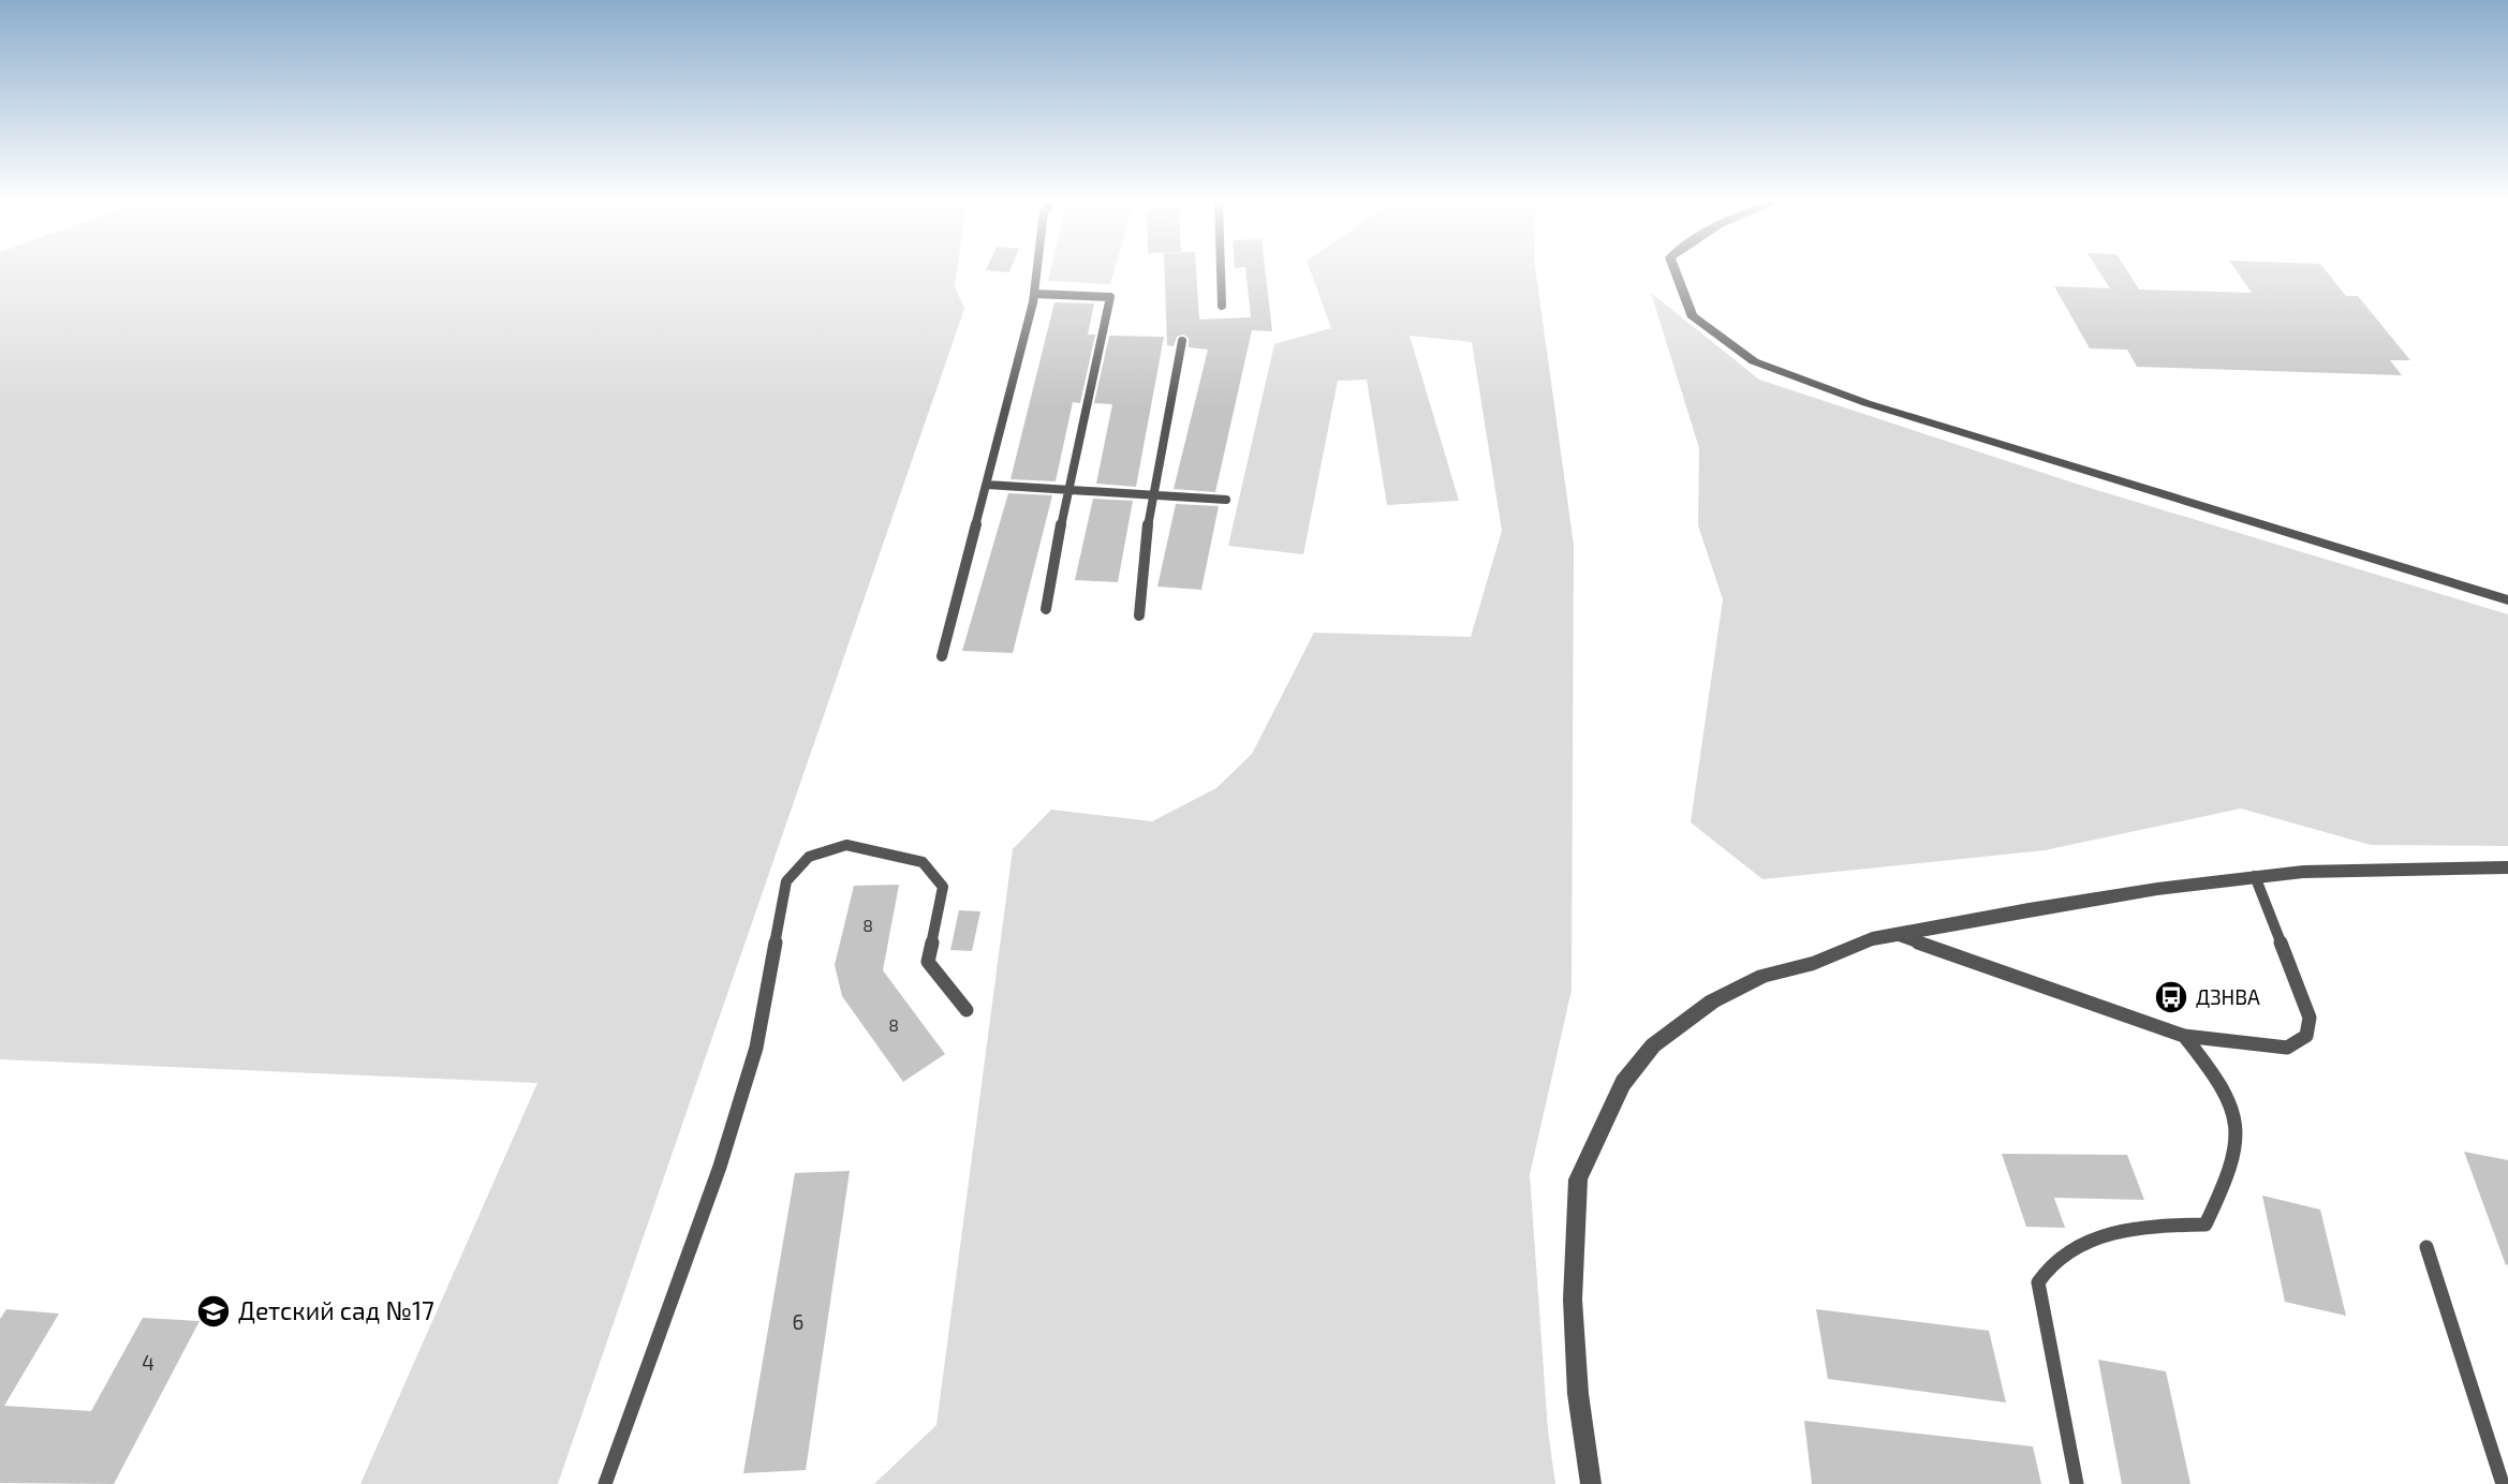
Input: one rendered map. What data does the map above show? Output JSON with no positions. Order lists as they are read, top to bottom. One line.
{"places":{"bus stop":["ДЗНВА"],"school or university":["Детский сад №17"]},"house_numbers":["8","8","6","4"]}
